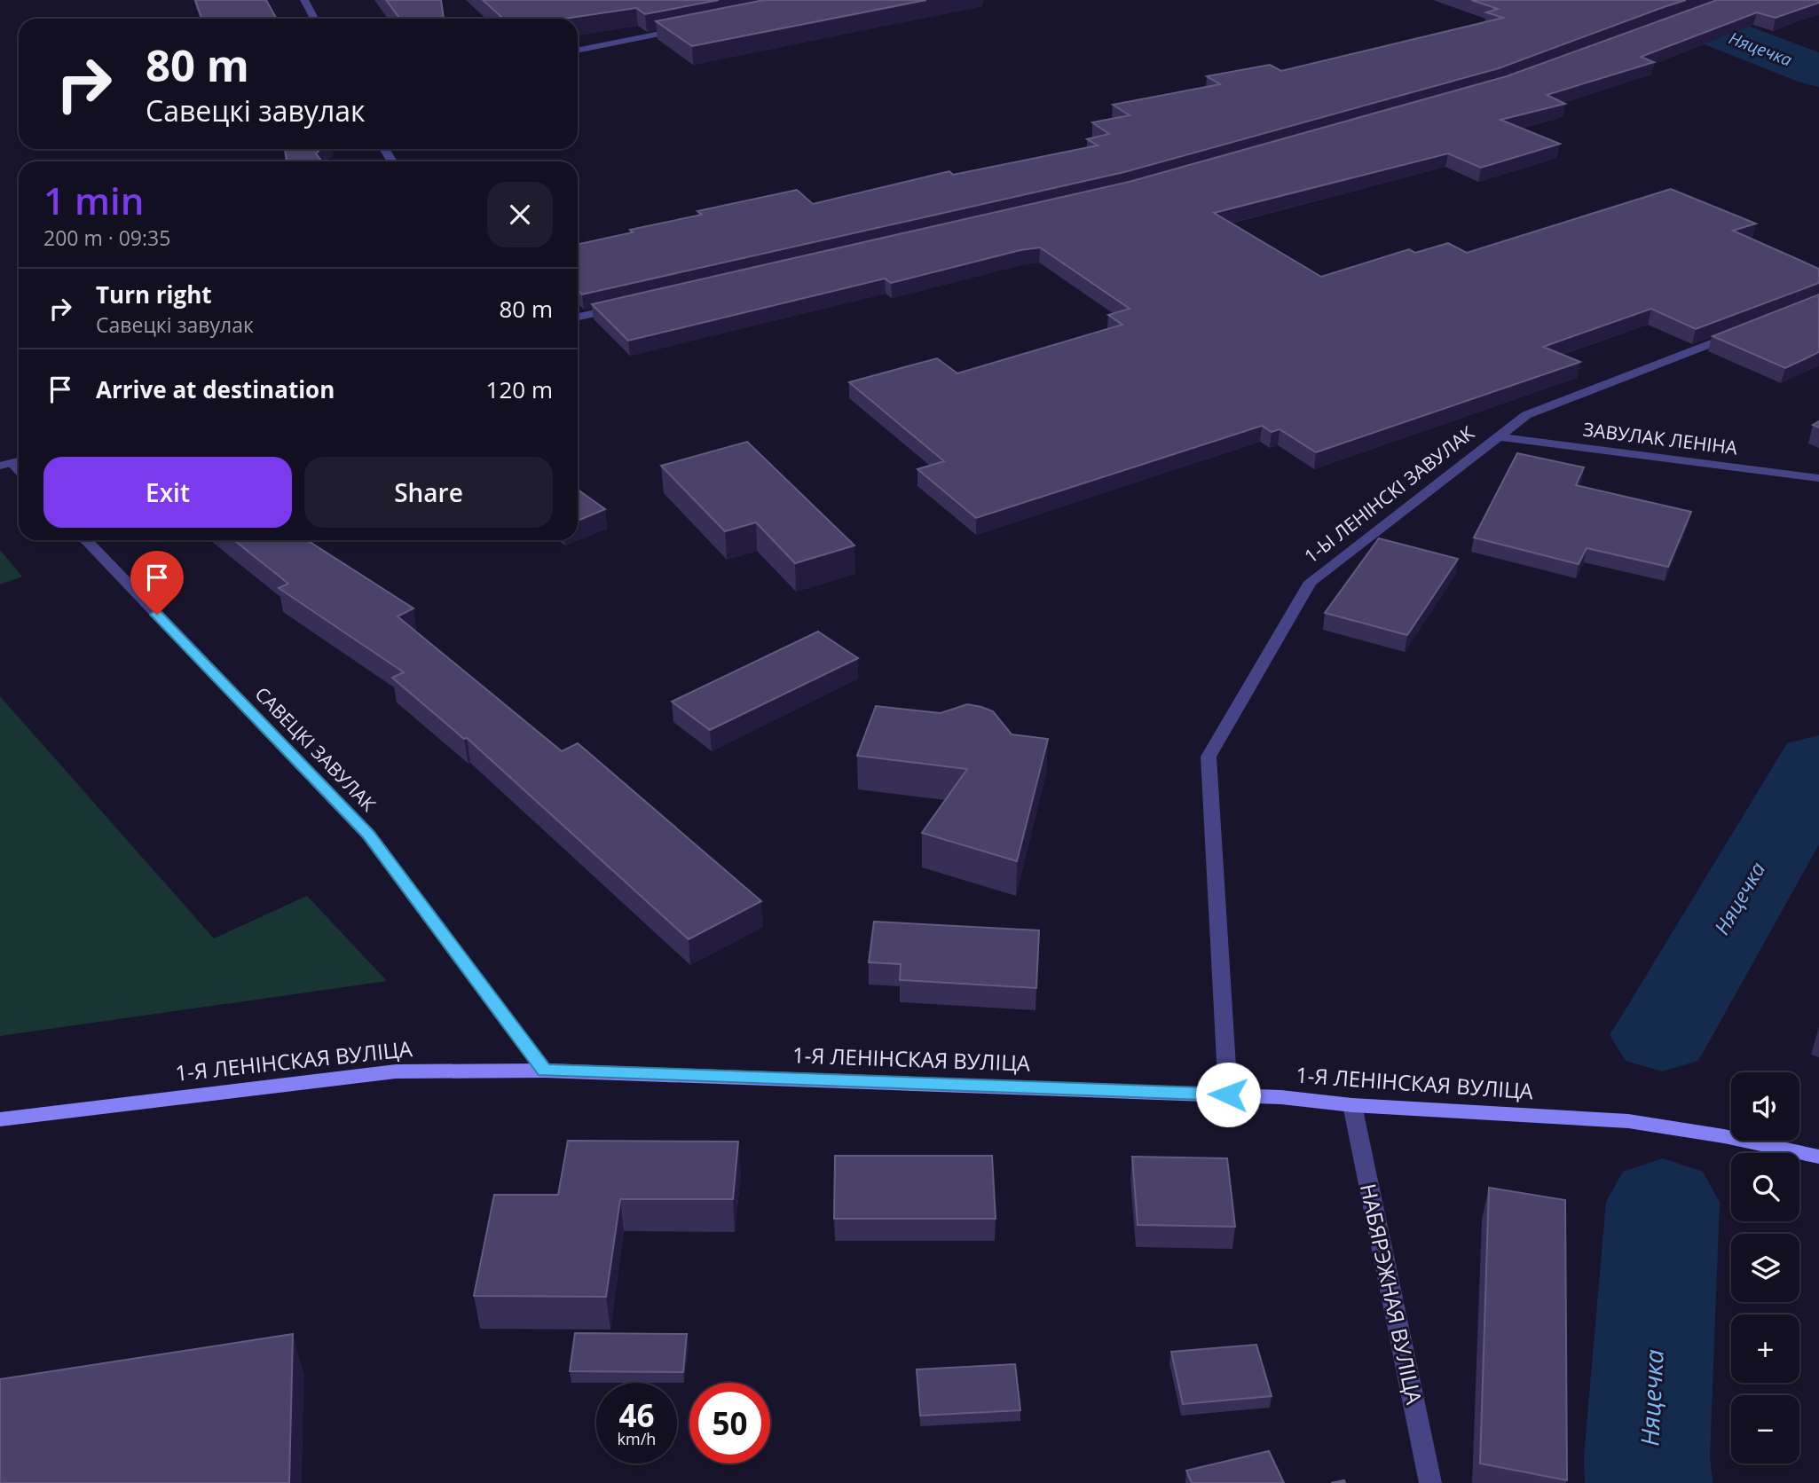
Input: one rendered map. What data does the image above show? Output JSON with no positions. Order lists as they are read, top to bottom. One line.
{"streets":{"main road":["1-Я ЛЕНІНСКАЯ ВУЛІЦА"],"street":["ЗАВУЛАК ЛЕНІНА","1-Ы ЛЕНІНСКІ ЗАВУЛАК","САВЕЦКІ ЗАВУЛАК","НАБЯРЭЖНАЯ ВУЛІЦА"]},"crossings":[["ЗАВУЛАК ЛЕНІНА","1-Ы ЛЕНІНСКІ ЗАВУЛАК"],["1-Ы ЛЕНІНСКІ ЗАВУЛАК","1-Я ЛЕНІНСКАЯ ВУЛІЦА"],["САВЕЦКІ ЗАВУЛАК","1-Я ЛЕНІНСКАЯ ВУЛІЦА"],["1-Я ЛЕНІНСКАЯ ВУЛІЦА","НАБЯРЭЖНАЯ ВУЛІЦА"]],"water":["Няцечка"],"page":{"turn":["80 m","Савецкі завулак"],"heading":["1 min","200 m · 09:35"],"list":[{"name":"Turn right","note":"Савецкі завулак","value":"80 m"},{"name":"Arrive at destination","value":"120 m"}],"buttons":["Exit","Share"],"map_buttons":["+","−"],"speed":"46 km/h","limit":"50"}}
